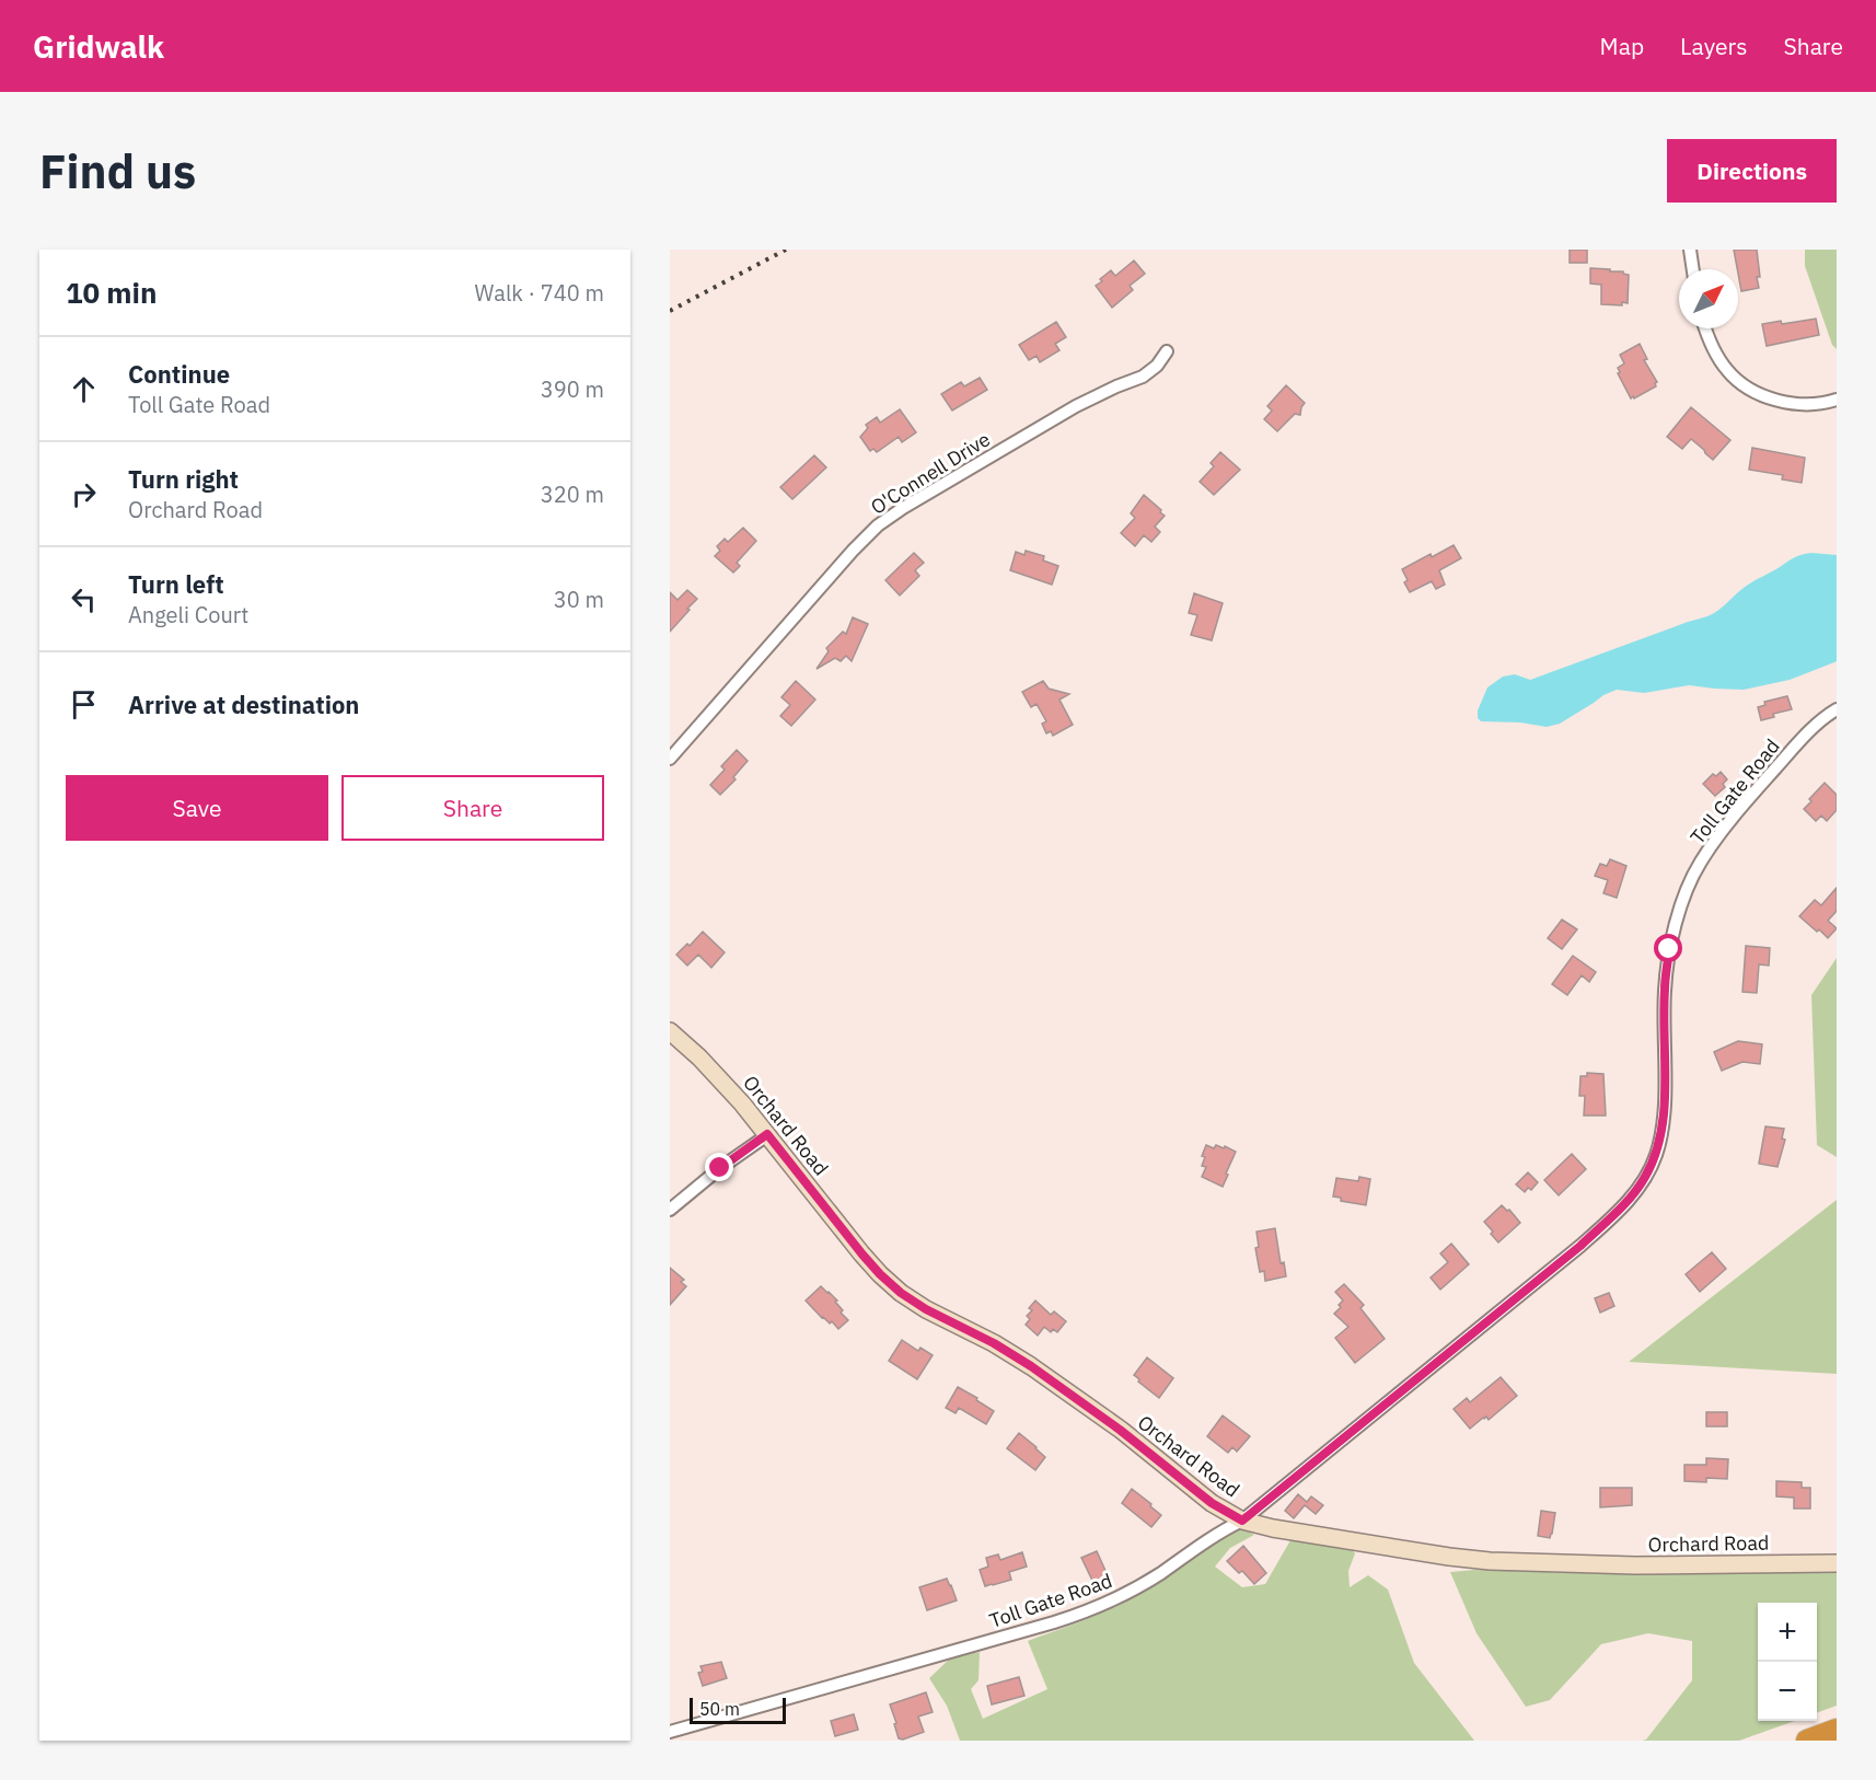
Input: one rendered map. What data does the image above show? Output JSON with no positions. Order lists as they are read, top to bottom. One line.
{"streets":{"street":["O'Connell Drive","Toll Gate Road","Orchard Road"]},"crossings":[["Toll Gate Road","Orchard Road"]],"scale_bar":"50 m","north":"top right","page":{"header":"Gridwalk","nav":["Map","Layers","Share"],"buttons":["Directions",["Save","Share"]],"title":"Find us","heading":["10 min","Walk · 740 m"],"list":[["Continue","Toll Gate Road","390 m"],["Turn right","Orchard Road","320 m"],["Turn left","Angeli Court","30 m"],"Arrive at destination"],"map_buttons":["+","−"],"scale":"50 m"}}
